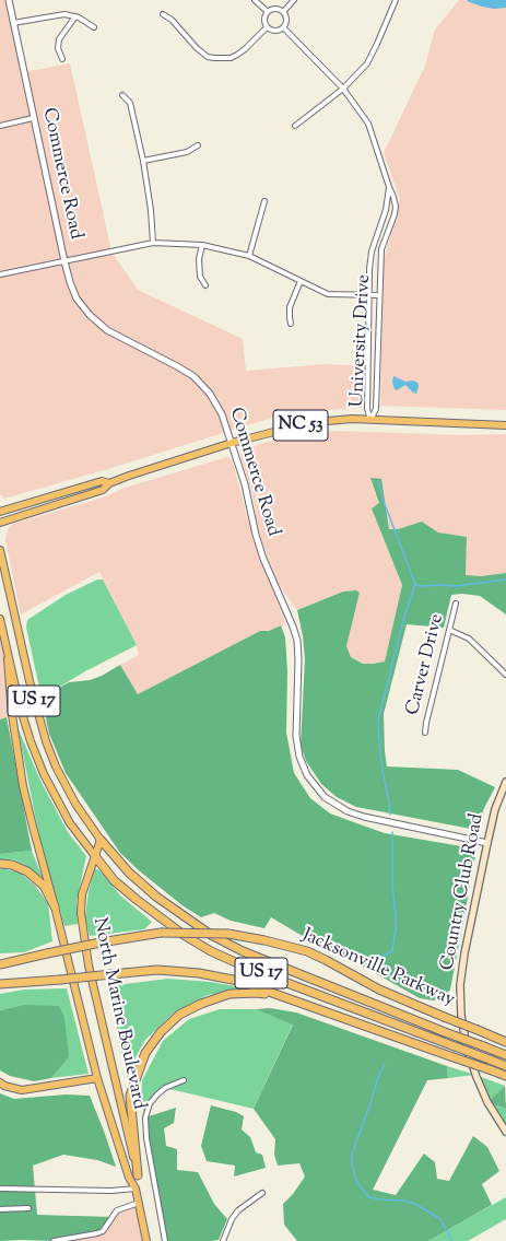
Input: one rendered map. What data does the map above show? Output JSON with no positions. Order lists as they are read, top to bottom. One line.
{"streets":{"highway":["US 17","Jacksonville Parkway"],"main road":["NC 53","Country Club Road","North Marine Boulevard"],"street":["Commerce Road","University Drive","Carver Drive"]},"crossings":[["Commerce Road","NC 53"],["Commerce Road","Country Club Road"],["University Drive","NC 53"],["US 17","North Marine Boulevard"]]}
